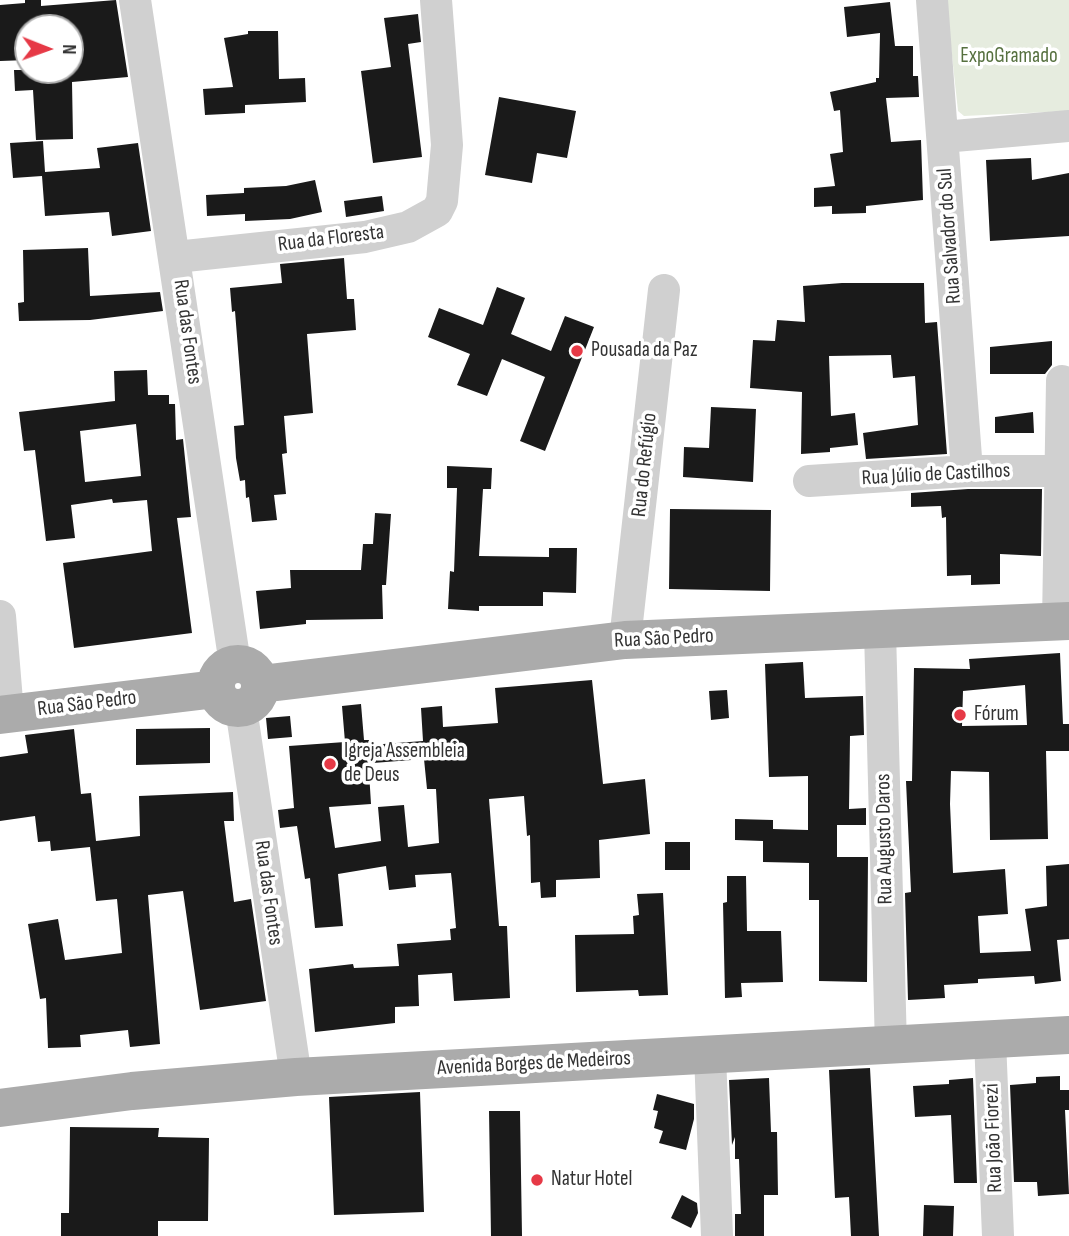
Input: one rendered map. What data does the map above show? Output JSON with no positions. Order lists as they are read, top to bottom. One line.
{"streets":{"main road":["Rua São Pedro","Avenida Borges de Medeiros"],"street":["Rua Salvador do Sul","Rua da Floresta","Rua das Fontes","Rua do Refúgio","Rua Júlio de Castilhos","Rua Augusto Daros","Rua João Fiorezi"]},"crossings":[["Rua Salvador do Sul","Rua Júlio de Castilhos"],["Rua da Floresta","Rua das Fontes"],["Rua das Fontes","Rua São Pedro"],["Rua das Fontes","Avenida Borges de Medeiros"],["Rua do Refúgio","Rua São Pedro"],["Rua São Pedro","Rua Augusto Daros"],["Rua Augusto Daros","Avenida Borges de Medeiros"],["Avenida Borges de Medeiros","Rua João Fiorezi"]],"parks":["ExpoGramado"],"places":["Pousada da Paz","Fórum","Igreja Assembleia de Deus","Natur Hotel"],"north":"right"}
